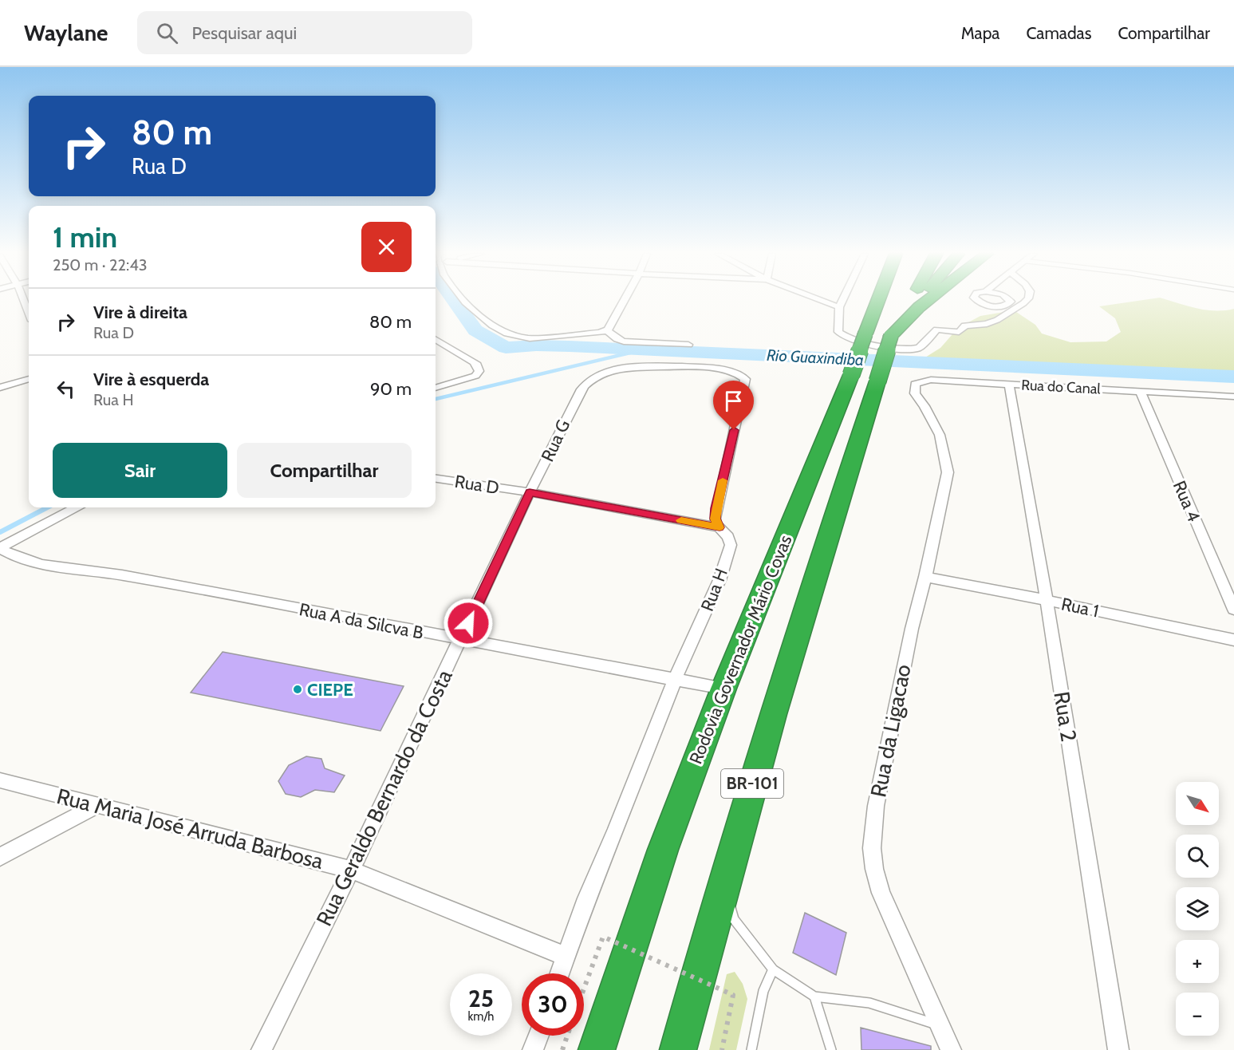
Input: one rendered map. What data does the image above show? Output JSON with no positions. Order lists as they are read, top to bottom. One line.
{"streets":{"highway":["Rodovia Governador Mário Covas","BR-101"],"street":["Rua do Canal","Rua G","Rua D","Rua 4","Rua H","Rua 1","Rua A da Silcva B","Rua 2","Rua da Ligacao","Rua Geraldo Bernardo da Costa","Rua Maria José Arruda Barbosa"]},"crossings":[["Rua do Canal","Rua 4"],["Rua do Canal","Rua 2"],["Rua do Canal","Rua da Ligacao"],["Rua G","Rua D"],["Rua G","Rua H"],["Rua G","Rua Geraldo Bernardo da Costa"],["Rua D","Rua H"],["Rua D","Rua Geraldo Bernardo da Costa"],["Rua H","Rua A da Silcva B"],["Rua H","Rua Maria José Arruda Barbosa"],["Rua 1","Rua 2"],["Rua 1","Rua da Ligacao"],["Rua A da Silcva B","Rodovia Governador Mário Covas"],["Rua A da Silcva B","Rua Geraldo Bernardo da Costa"],["Rua Geraldo Bernardo da Costa","Rua Maria José Arruda Barbosa"]],"water":["Rio Guaxindiba"],"places":["CIEPE"],"north":"bottom right","page":{"header":"Waylane","search":"Pesquisar aqui","nav":["Mapa","Camadas","Compartilhar"],"turn":["80 m","Rua D"],"heading":["1 min","250 m · 22:43"],"list":[{"name":"Vire à direita","note":"Rua D","value":"80 m"},{"name":"Vire à esquerda","note":"Rua H","value":"90 m"}],"buttons":["Sair","Compartilhar"],"map_buttons":["+","−"],"speed":"25 km/h","limit":"30"}}
